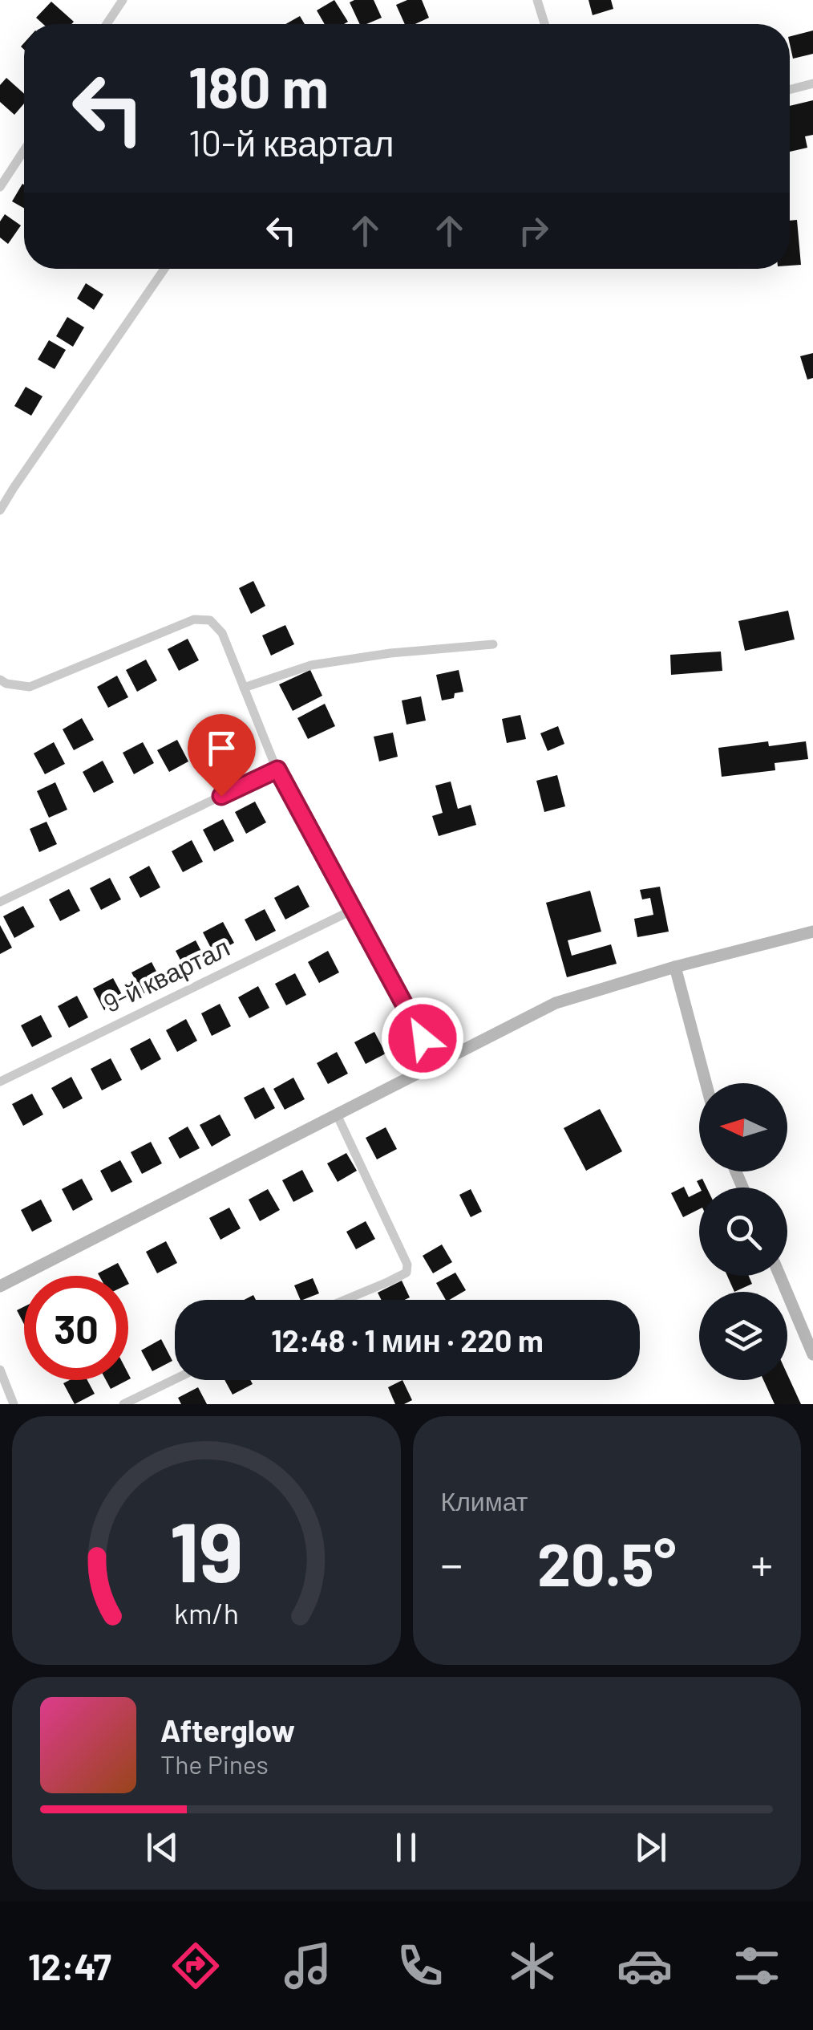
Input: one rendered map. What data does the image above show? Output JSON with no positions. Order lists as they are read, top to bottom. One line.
{"streets":{"street":["9-й квартал"]},"north":"left","page":{"turn":["180 m","10-й квартал"],"limit":"30","trip":"12:48 · 1 мин · 220 m","tile":"Климат","heat":["−","20.5°","+"],"song":["Afterglow","The Pines"],"tabs":"12:47","gauge":["19","km/h"]}}
